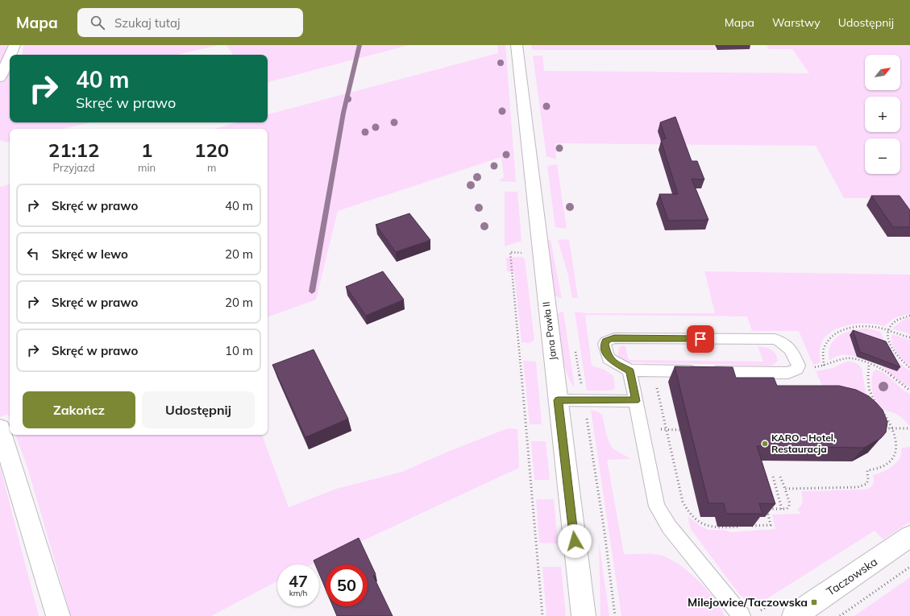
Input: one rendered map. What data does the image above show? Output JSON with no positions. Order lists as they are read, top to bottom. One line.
{"streets":{"main road":["Jana Pawła II","Taczowska"]},"places":{"other":["KARO - Hotel, Restauracja"],"transit":["Milejowice/Taczowska"]},"north":"top right","page":{"header":"Mapa","search":"Szukaj tutaj","nav":["Mapa","Warstwy","Udostępnij"],"map_buttons":["+","−"],"turn":["40 m","Skręć w prawo"],"eta":["21:12","Przyjazd","1","min","120","m"],"list":[{"name":"Skręć w prawo","value":"40 m"},{"name":"Skręć w lewo","value":"20 m"},{"name":"Skręć w prawo","value":"20 m"},{"name":"Skręć w prawo","value":"10 m"}],"buttons":["Zakończ","Udostępnij"],"speed":"47 km/h","limit":"50"}}
